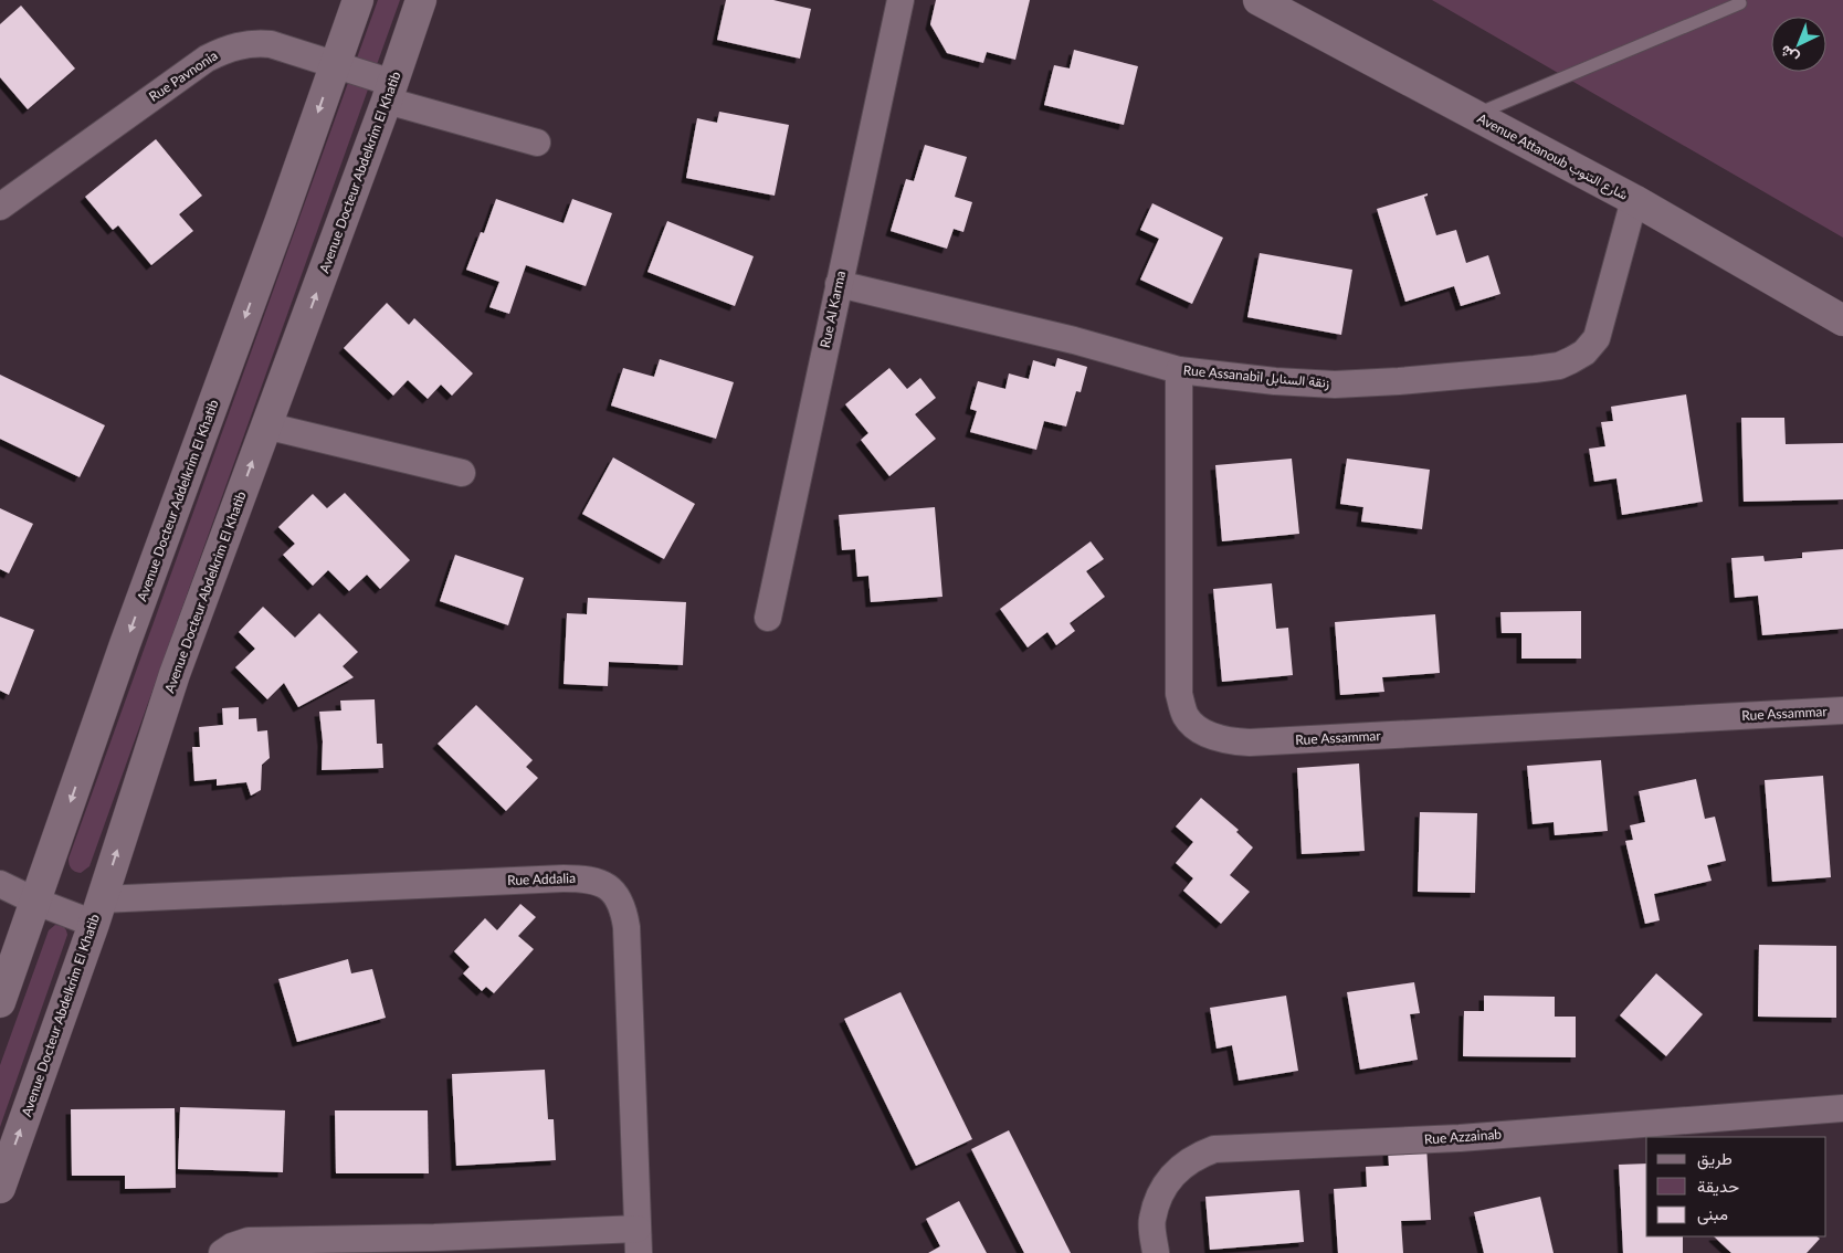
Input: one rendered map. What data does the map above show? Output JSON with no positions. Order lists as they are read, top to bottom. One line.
{"streets":{"main road":["Avenue Attanoub شارع التنوب","Avenue Docteur Abdelkrim El Khatib","Avenue Docteur Addelkrim El Khatib"],"street":["Rue Pavnonia","Rue Al Karma","Rue Assanabil زنقة السنابل","Rue Assammar","Rue Addalia","Rue Azzainab"]},"crossings":[["Rue Pavnonia","Avenue Docteur Abdelkrim El Khatib"],["Rue Pavnonia","Avenue Docteur Addelkrim El Khatib"],["Avenue Attanoub شارع التنوب","Rue Assanabil زنقة السنابل"],["Avenue Docteur Abdelkrim El Khatib","Rue Addalia"],["Rue Al Karma","Rue Assanabil زنقة السنابل"],["Rue Assanabil زنقة السنابل","Rue Assammar"]],"one_way":["Avenue Docteur Abdelkrim El Khatib","Avenue Docteur Addelkrim El Khatib"],"legend":["طريق","حديقة","مبنى"],"north":"bottom left"}
